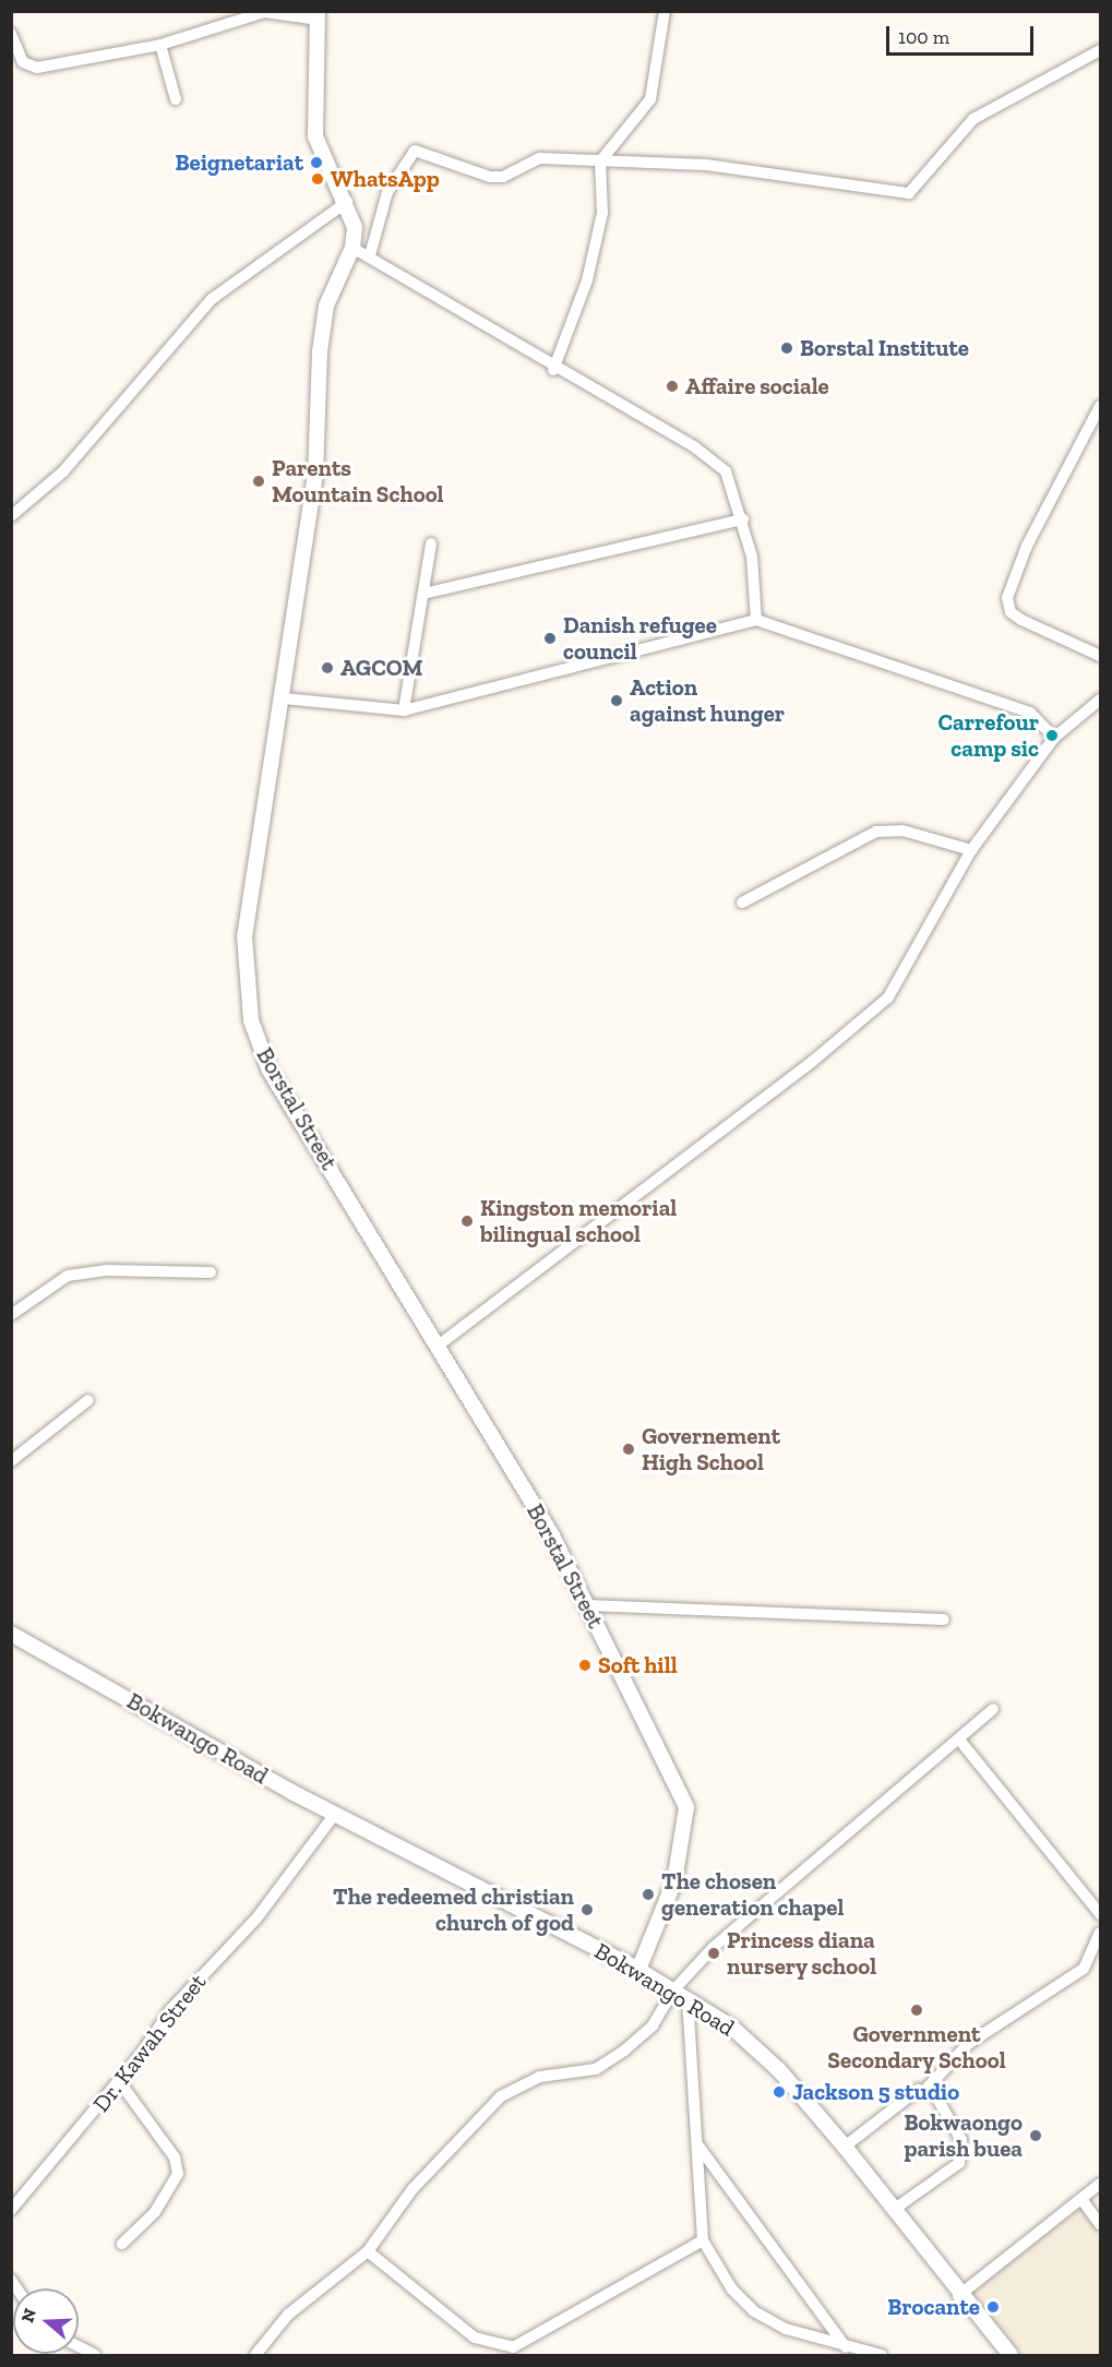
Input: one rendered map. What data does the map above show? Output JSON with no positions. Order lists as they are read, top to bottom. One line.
{"streets":{"street":["Borstal Street","Bokwango Road","Dr. Kawah Street"]},"crossings":[["Borstal Street","Bokwango Road"],["Bokwango Road","Dr. Kawah Street"]],"places":["Beignetariat","WhatsApp","Borstal Institute","Affaire sociale","Parents Mountain School","Danish refugee council","AGCOM","Action against hunger","Carrefour camp sic","Kingston memorial bilingual school","Governement High School","Soft hill","The chosen generation chapel","The redeemed christian church of god","Princess diana nursery school","Government Secondary School","Jackson 5 studio","Bokwaongo parish buea","Brocante"],"scale_bar":"100 m","north":"left"}
